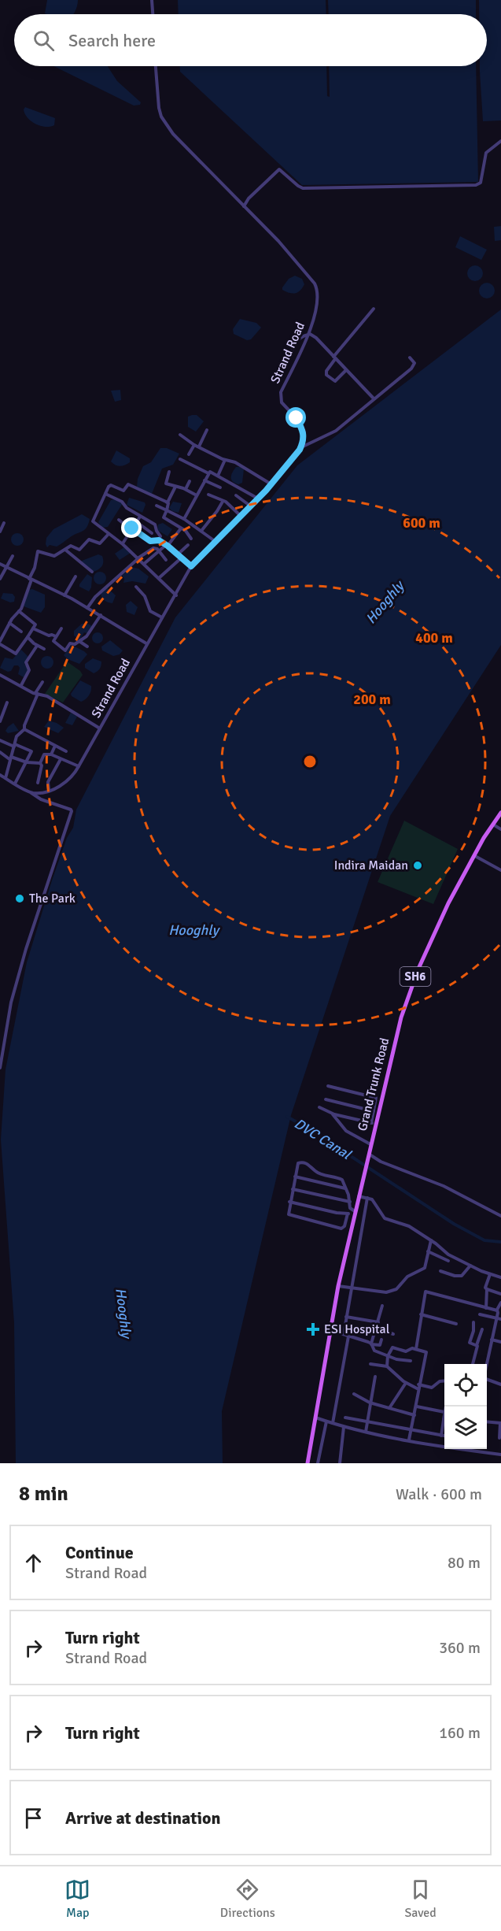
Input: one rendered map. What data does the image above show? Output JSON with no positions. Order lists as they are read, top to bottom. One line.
{"streets":{"main road":["SH6","Grand Trunk Road"],"street":["Strand Road"]},"water":["Hooghly","DVC Canal"],"places":{"other":["Indira Maidan","The Park"],"health":["ESI Hospital"]},"page":{"search":"Search here","heading":["8 min","Walk · 600 m"],"list":[["Continue","Strand Road","80 m"],["Turn right","Strand Road","360 m"],["Turn right","160 m"],"Arrive at destination"],"nav":["Map","Directions","Saved"]},"rings":["600 m","400 m","200 m"]}
